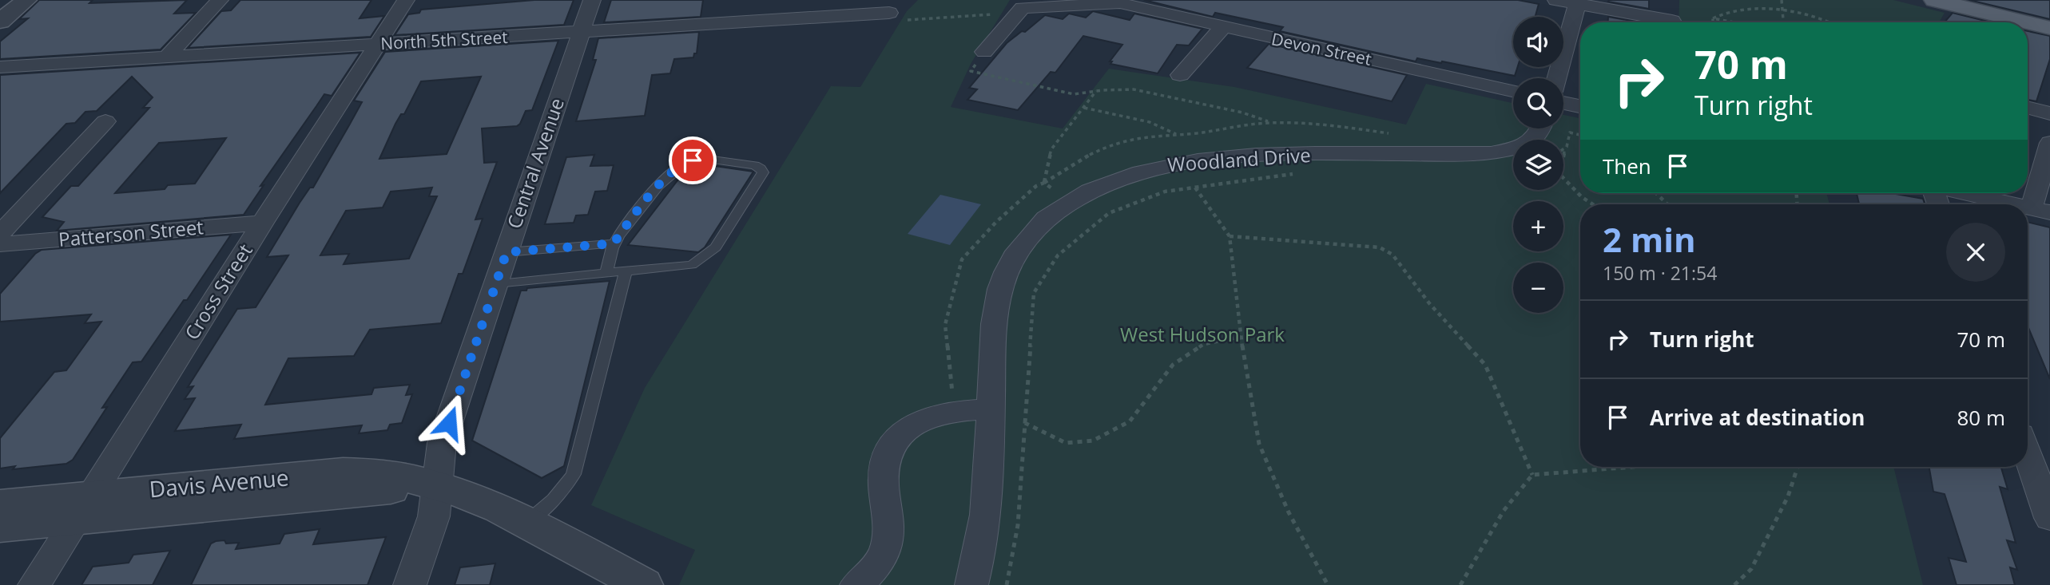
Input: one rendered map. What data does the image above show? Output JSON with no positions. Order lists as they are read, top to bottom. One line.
{"streets":{"street":["North 5th Street","Devon Street","Woodland Drive","Central Avenue","Patterson Street","Cross Street","Davis Avenue"]},"crossings":[["North 5th Street","Central Avenue"],["North 5th Street","Cross Street"],["Central Avenue","Davis Avenue"],["Patterson Street","Cross Street"],["Cross Street","Davis Avenue"]],"parks":["West Hudson Park"],"page":{"map_buttons":["+","−"],"turn":["70 m","Turn right"],"then":"Then","heading":["2 min","150 m · 21:54"],"list":[{"name":"Turn right","value":"70 m"},{"name":"Arrive at destination","value":"80 m"}]}}
